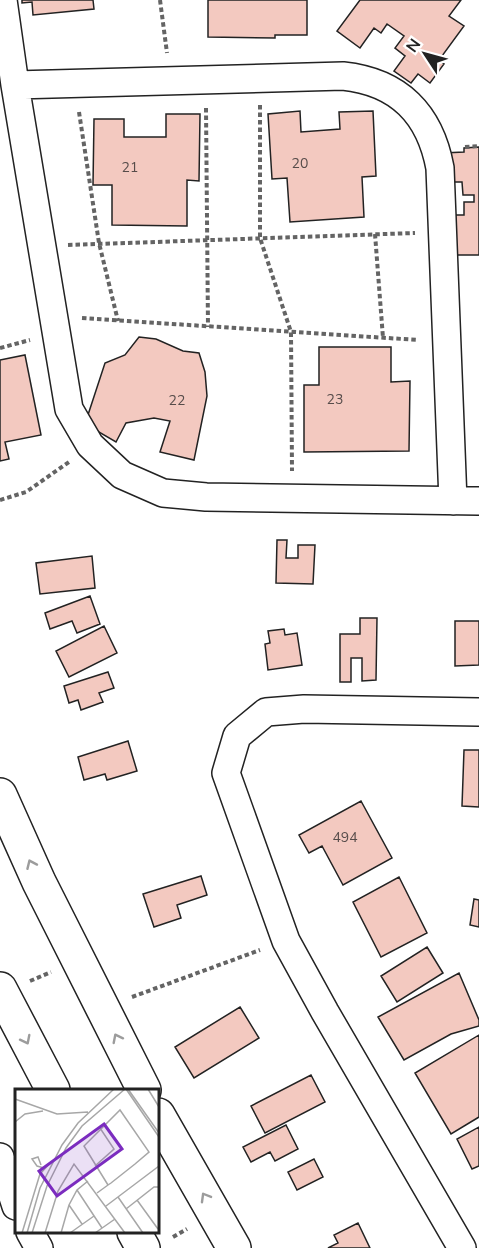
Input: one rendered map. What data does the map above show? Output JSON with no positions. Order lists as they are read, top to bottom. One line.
{"house_numbers":["20","21","23","22","494"],"north":"top left"}
